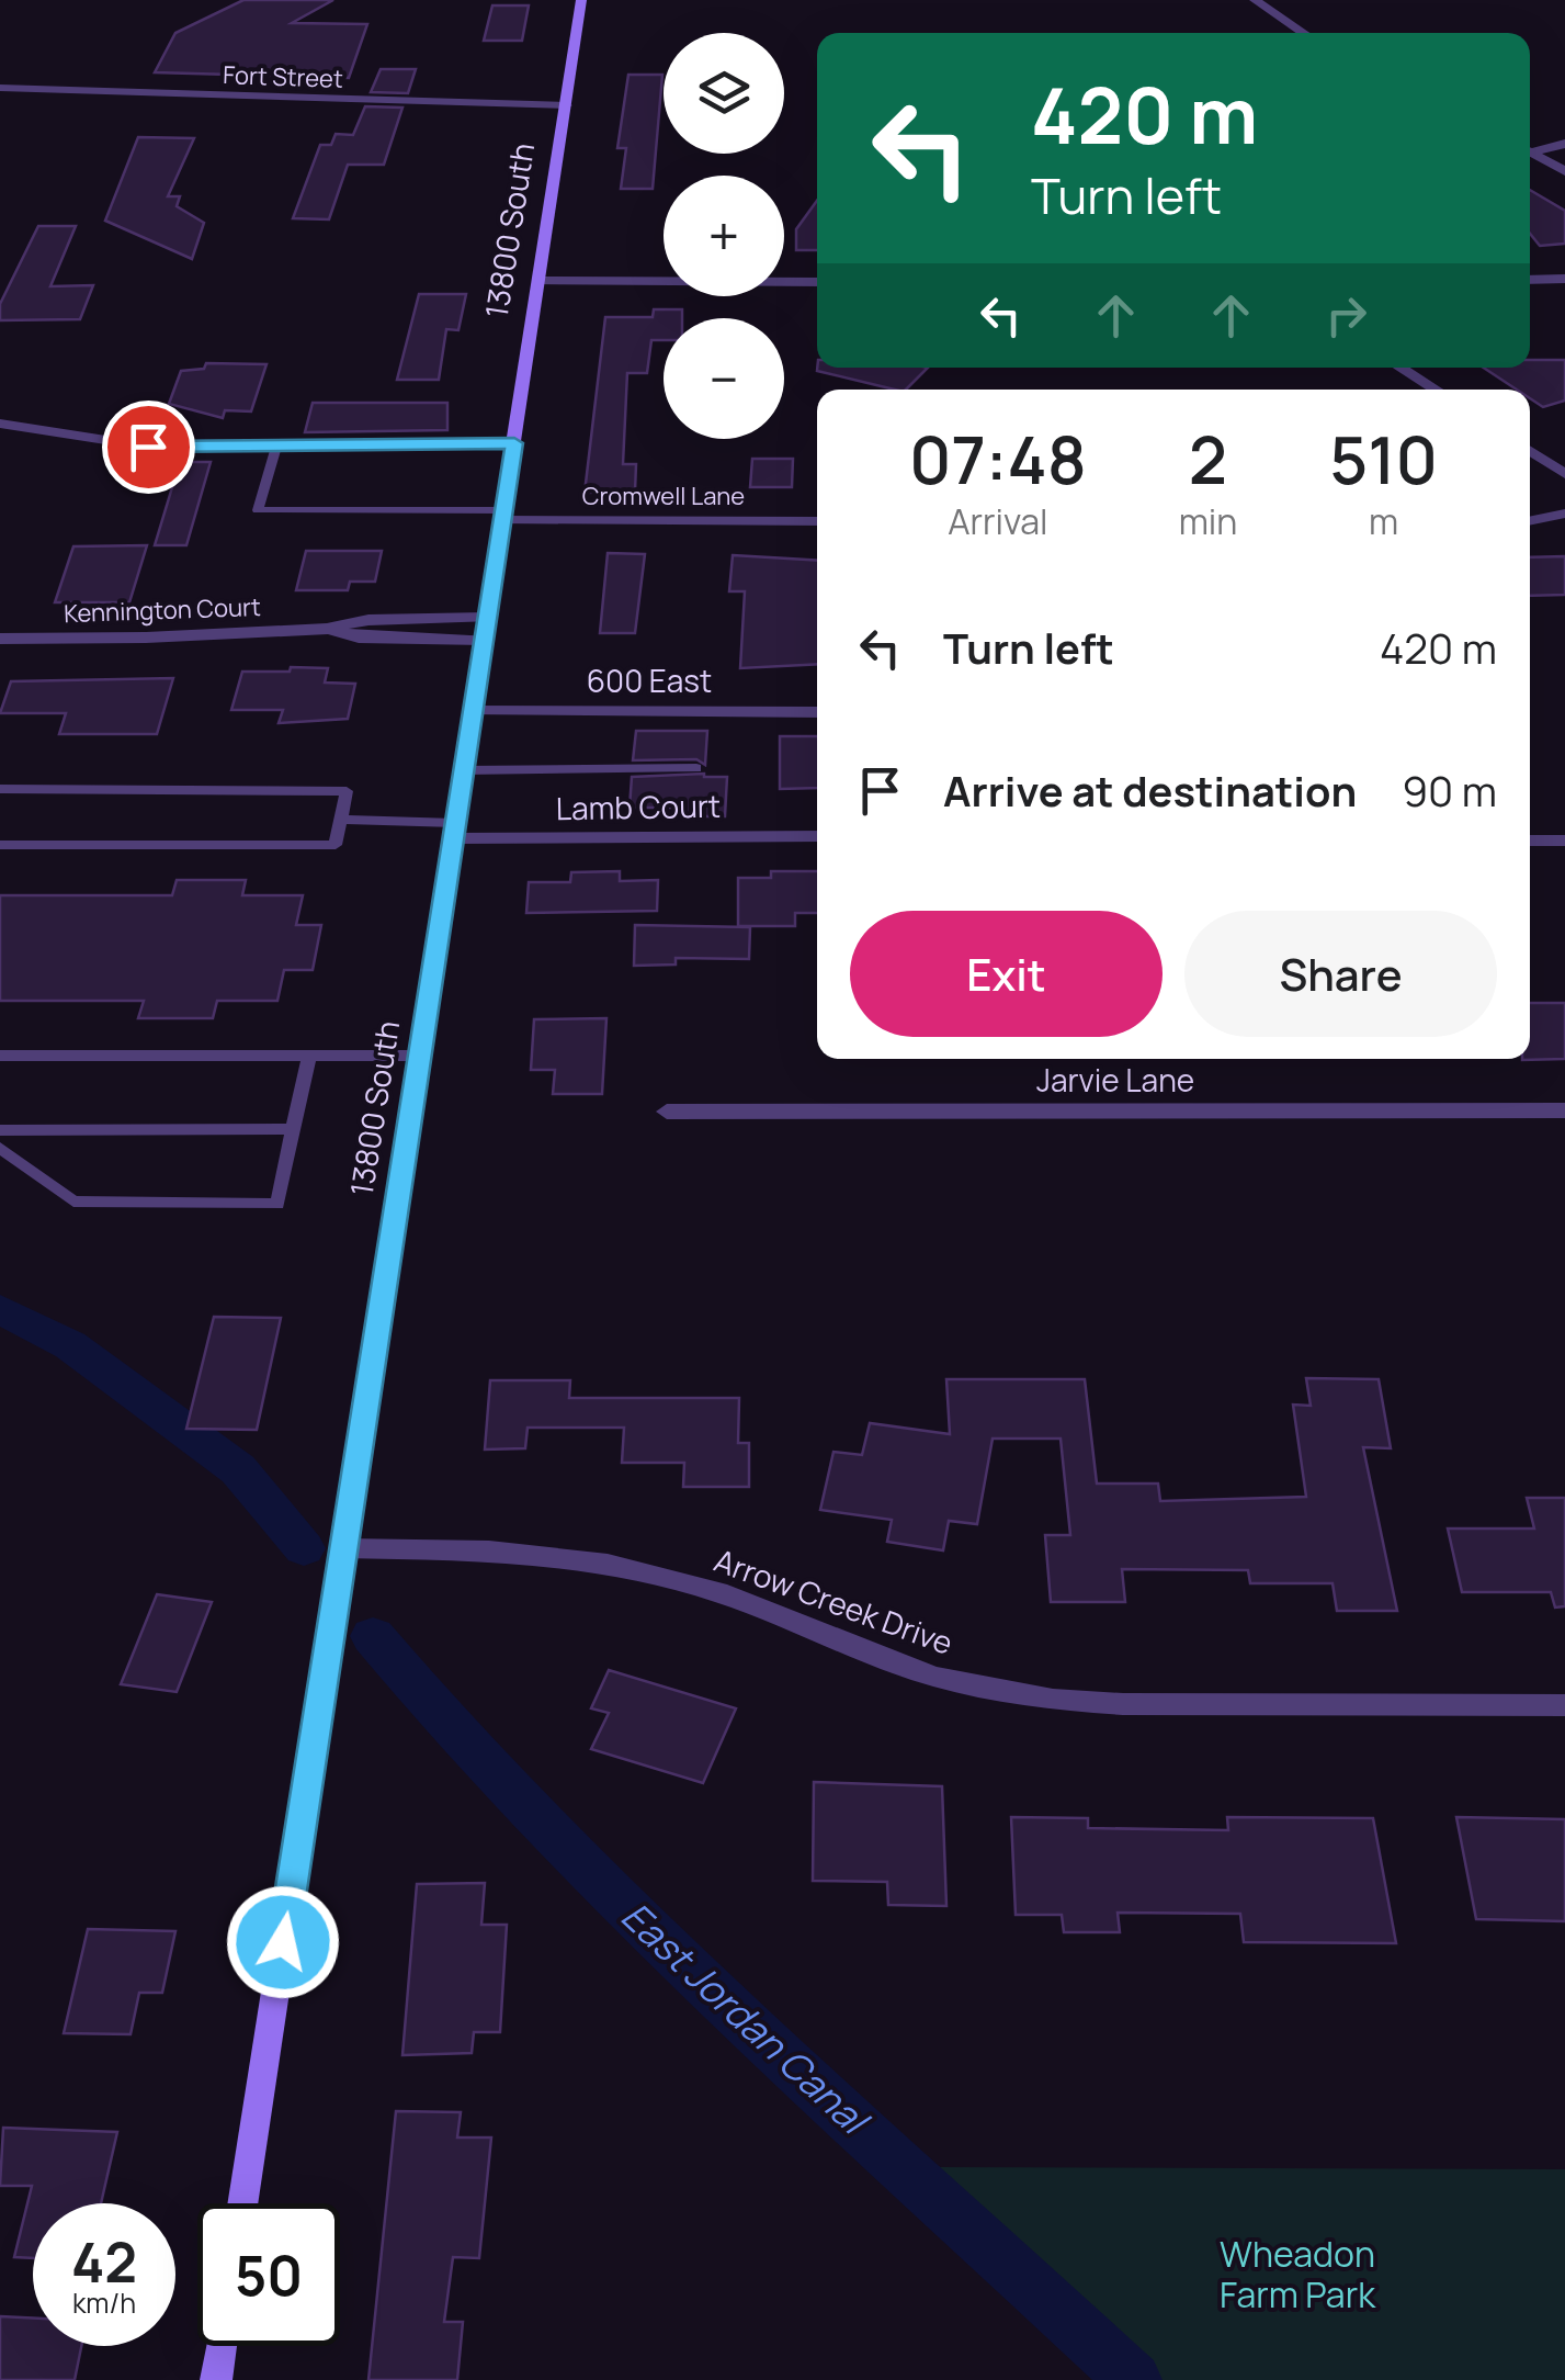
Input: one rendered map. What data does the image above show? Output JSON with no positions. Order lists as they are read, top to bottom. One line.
{"streets":{"main road":["13800 South"],"street":["Fort Street","Cromwell Lane","Kennington Court","600 East","Lamb Court","Jarvie Lane","Arrow Creek Drive"]},"crossings":[["Fort Street","13800 South"],["13800 South","Cromwell Lane"],["13800 South","Kennington Court"],["13800 South","600 East"],["13800 South","Lamb Court"],["13800 South","Arrow Creek Drive"]],"water":["East Jordan Canal"],"parks":["Wheadon Farm Park"],"page":{"map_buttons":["+","−"],"turn":["420 m","Turn left"],"eta":["07:48","Arrival","2","min","510","m"],"list":[{"name":"Turn left","value":"420 m"},{"name":"Arrive at destination","value":"90 m"}],"buttons":["Exit","Share"],"speed":"42 km/h","limit":"50"}}
